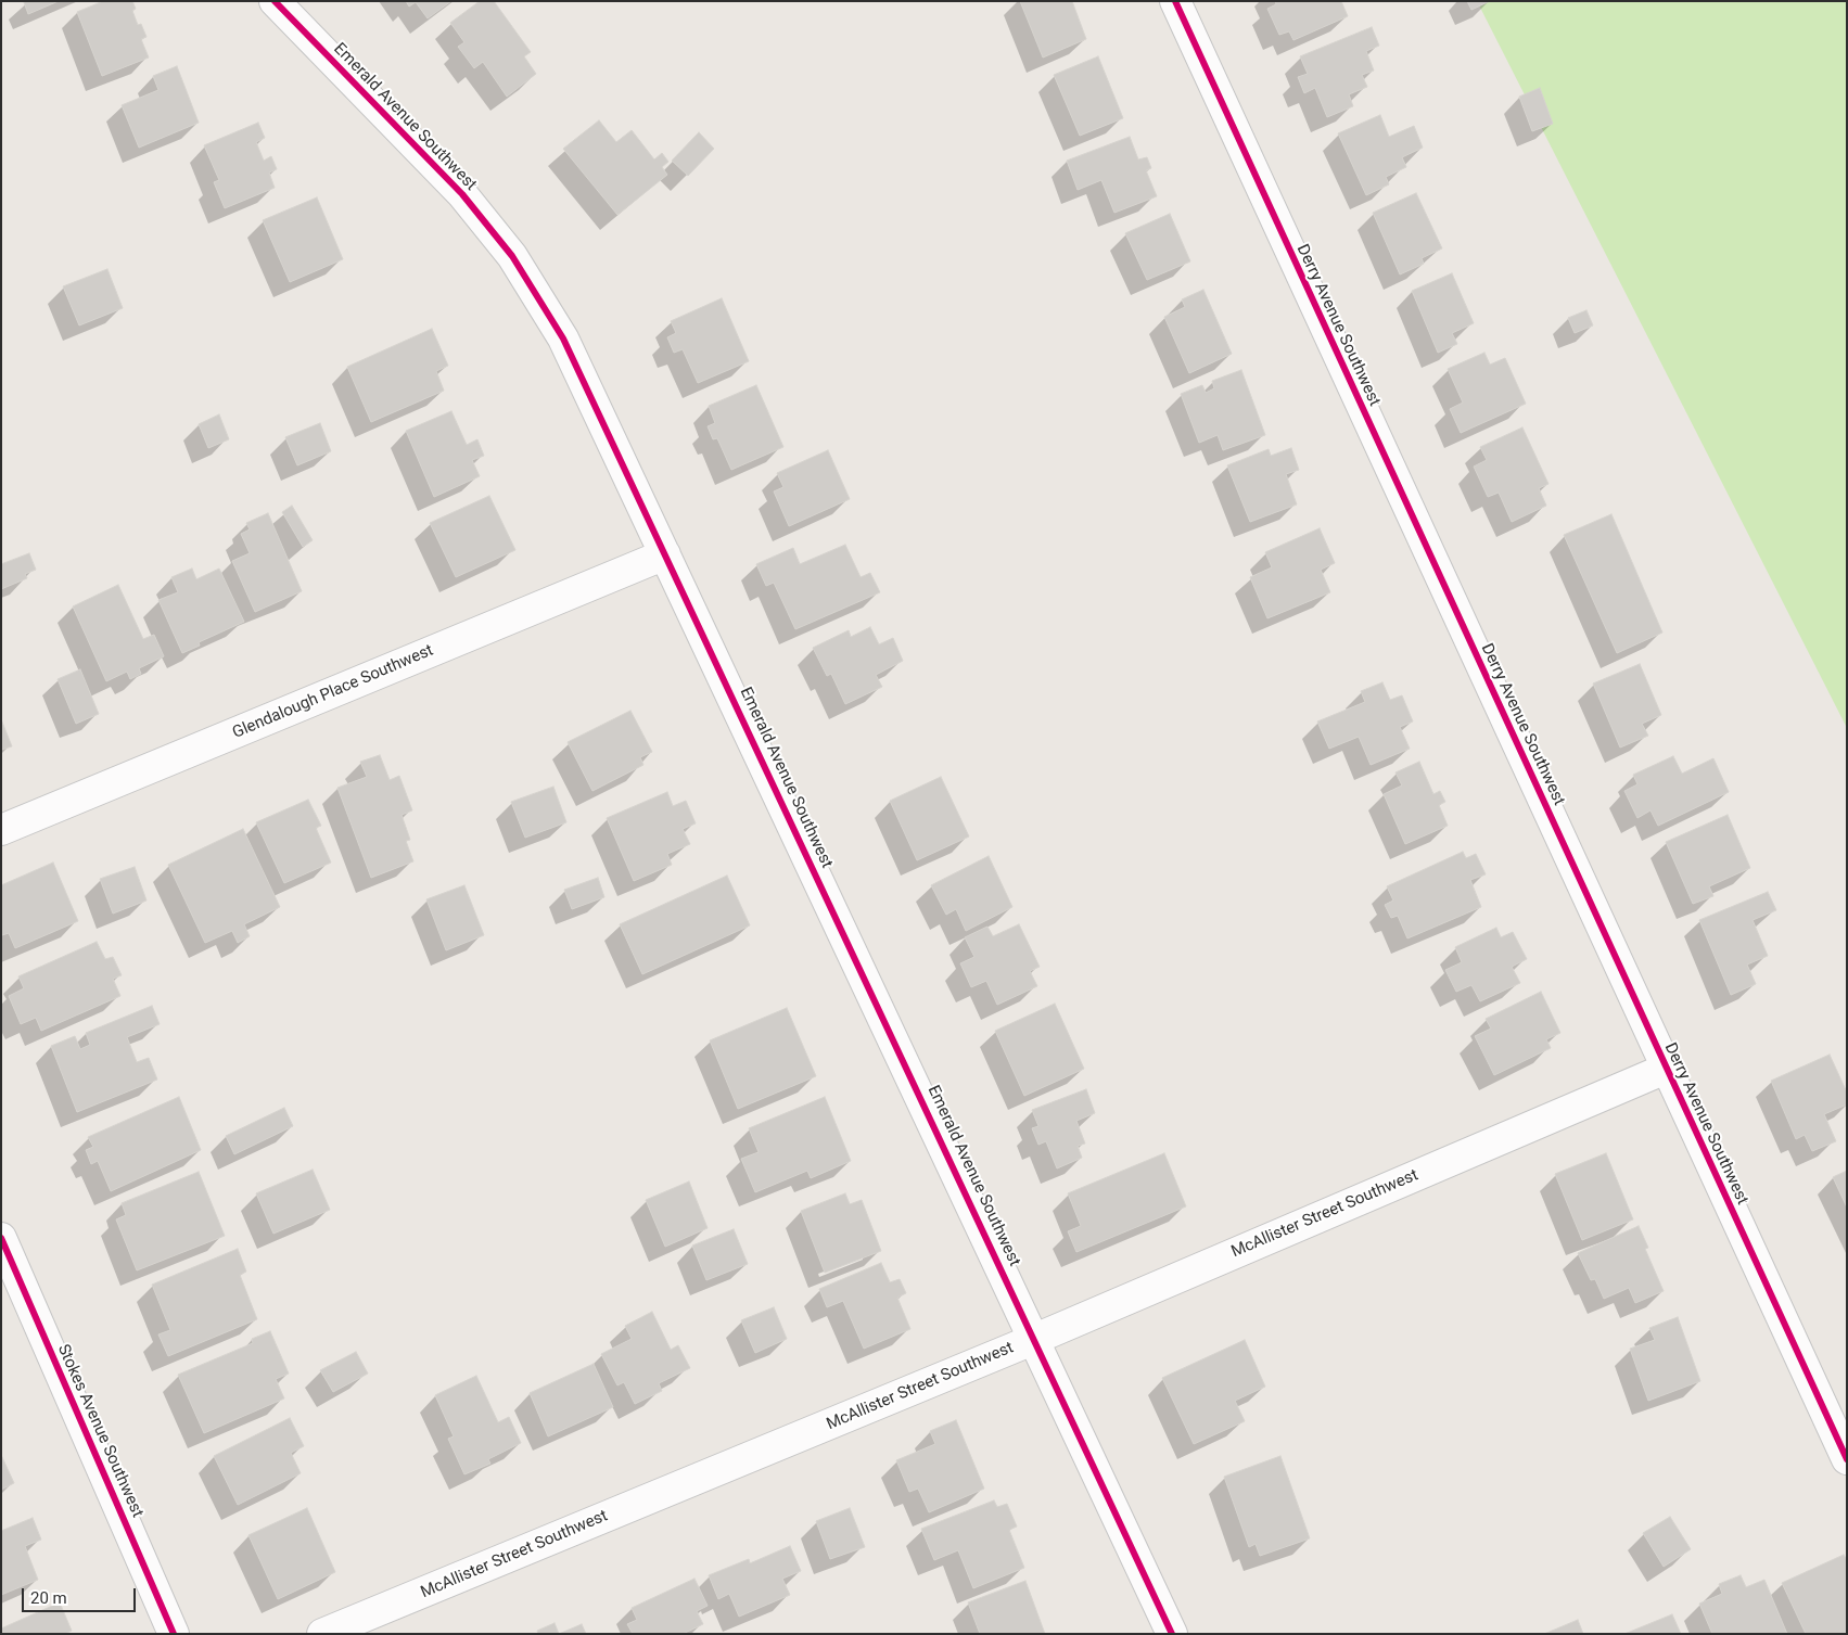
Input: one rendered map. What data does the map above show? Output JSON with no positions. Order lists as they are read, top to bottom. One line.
{"streets":{"street":["Emerald Avenue Southwest","Derry Avenue Southwest","Glendalough Place Southwest","McAllister Street Southwest","Stokes Avenue Southwest"]},"crossings":[["Emerald Avenue Southwest","Glendalough Place Southwest"],["Emerald Avenue Southwest","McAllister Street Southwest"],["Derry Avenue Southwest","McAllister Street Southwest"]],"scale_bar":"20 m"}
